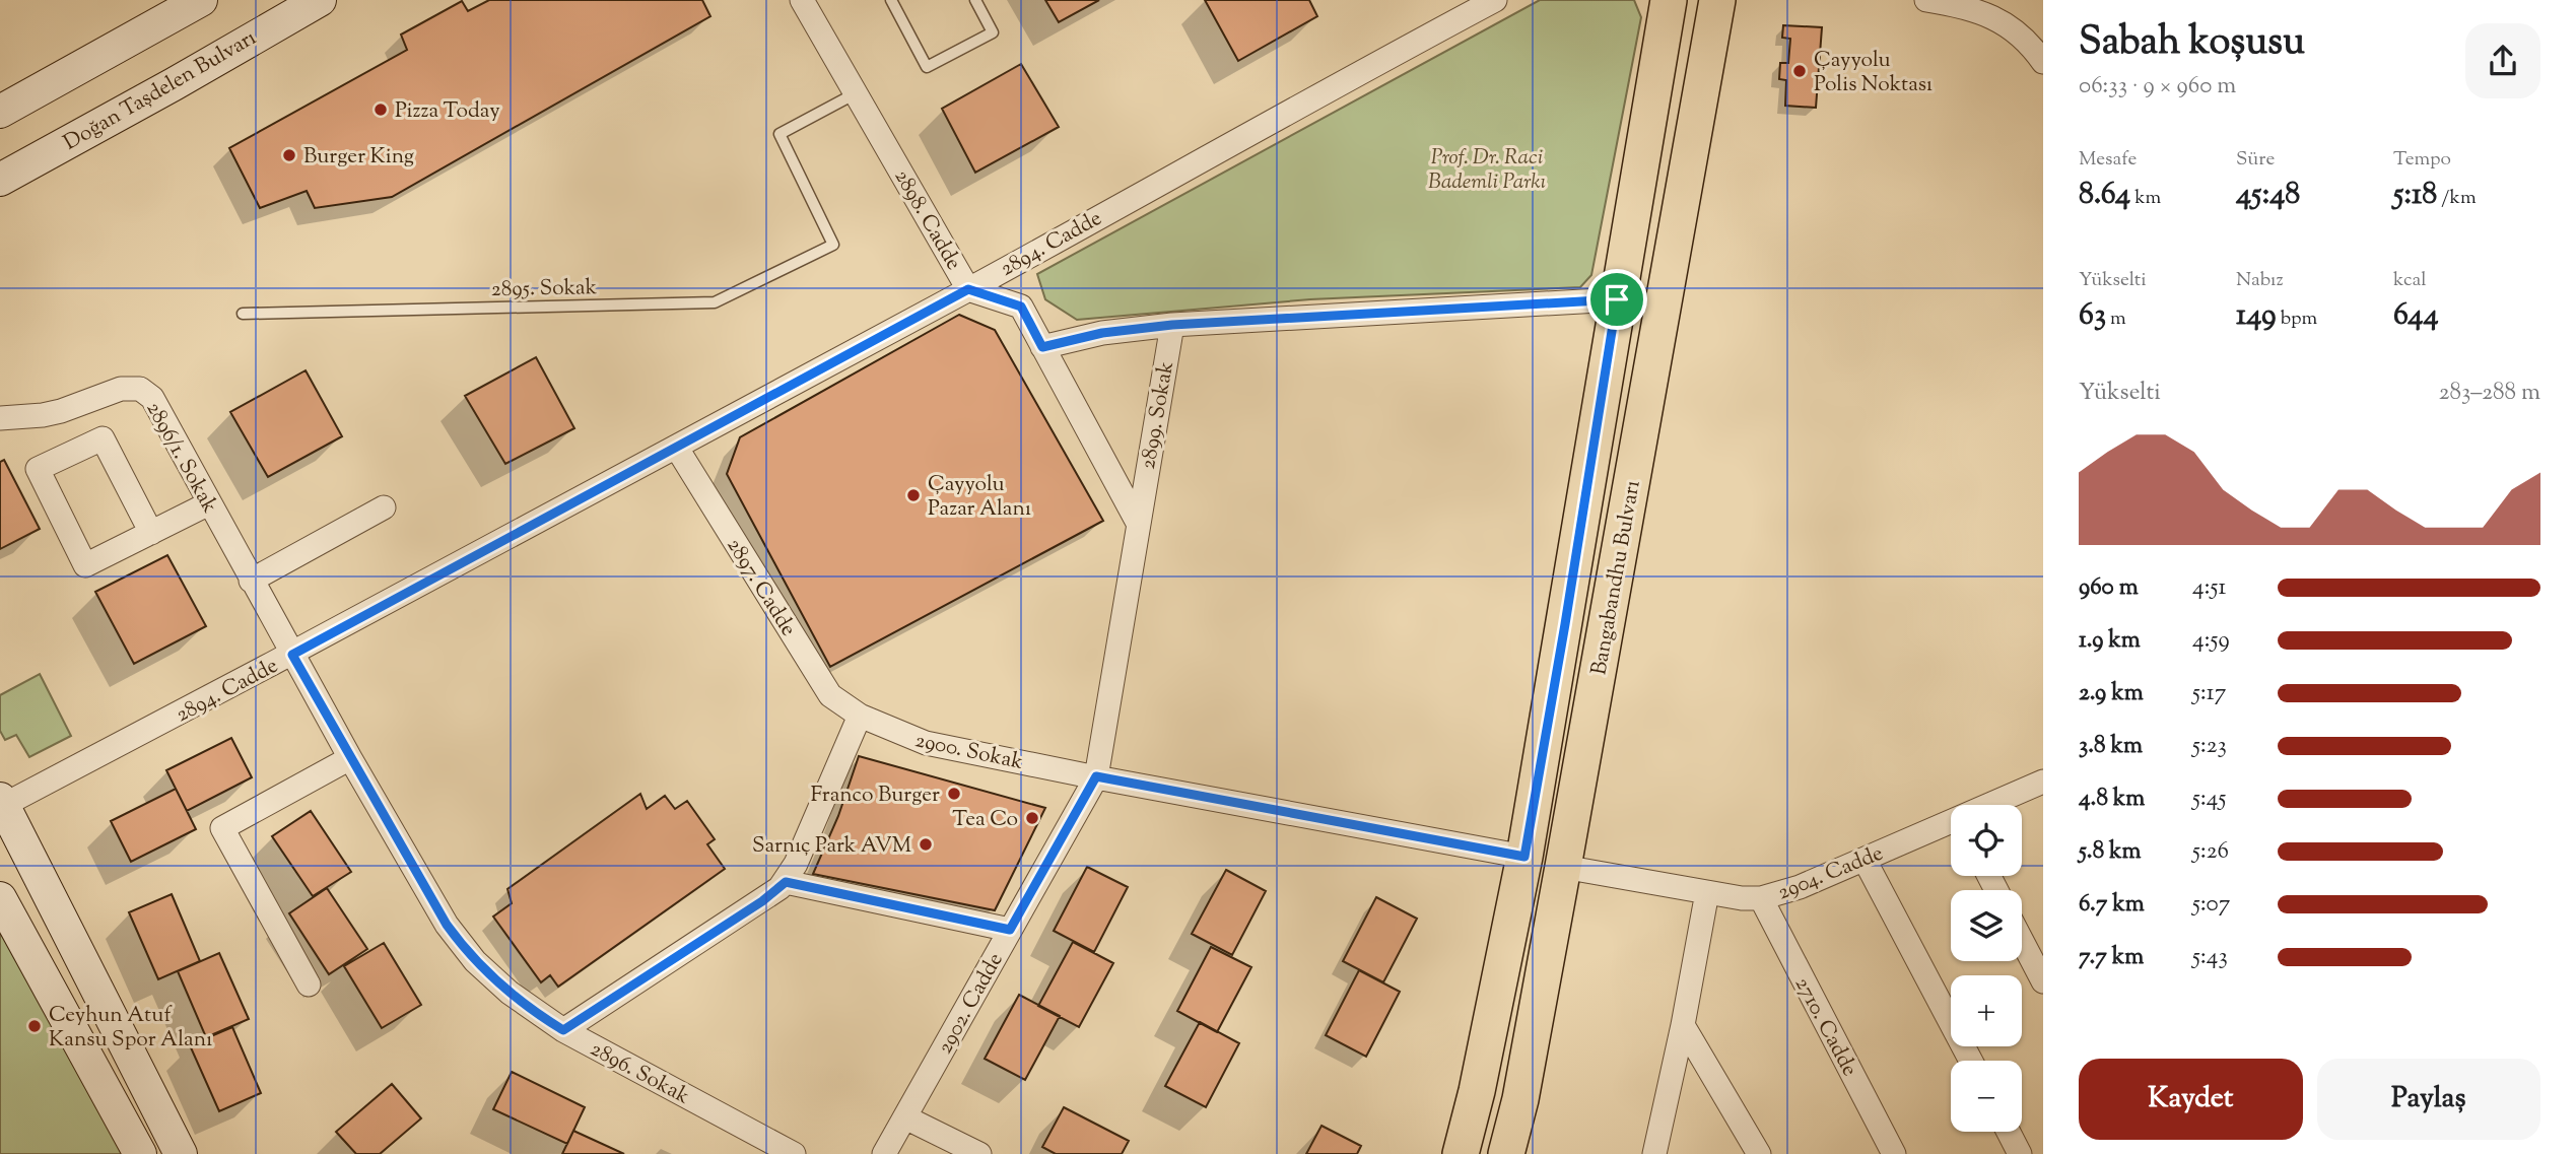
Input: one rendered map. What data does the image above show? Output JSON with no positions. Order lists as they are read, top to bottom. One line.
{"streets":{"main road":["Bangabandhu Bulvarı"],"street":["Doğan Taşdelen Bulvarı","2898. Cadde","2894. Cadde","2899. Sokak","2896/1. Sokak","2897. Cadde","2900. Sokak","2904. Cadde","2902. Cadde","2710. Cadde","2896. Sokak"],"lane":["2895. Sokak"]},"crossings":[["2898. Cadde","2894. Cadde"],["2898. Cadde","2895. Sokak"],["2898. Cadde","2899. Sokak"],["2894. Cadde","2896/1. Sokak"],["2894. Cadde","2897. Cadde"],["2894. Cadde","2896. Sokak"],["2899. Sokak","2900. Sokak"],["2899. Sokak","2902. Cadde"],["2896/1. Sokak","2896. Sokak"],["Bangabandhu Bulvarı","2900. Sokak"],["Bangabandhu Bulvarı","2904. Cadde"],["2897. Cadde","2900. Sokak"],["2900. Sokak","2902. Cadde"],["2904. Cadde","2710. Cadde"]],"parks":["Prof. Dr. Raci Bademli Parkı"],"places":["Çayyolu Polis Noktası","Pizza Today","Burger King","Çayyolu Pazar Alanı","Franco Burger","Tea Co","Sarnıç Park AVM","Ceyhun Atuf Kansu Spor Alanı"],"page":{"heading":["Sabah koşusu","06:33 · 9 × 960 m"],"stats":[["Mesafe","8.64 km"],["Süre","45:48"],["Tempo","5:18 /km"],["Yükselti","63 m"],["Nabız","149 bpm"],["kcal","644"]],"chart":["Yükselti","283–288 m"],"list":[{"name":"960 m","note":"4:51"},{"name":"1.9 km","note":"4:59"},{"name":"2.9 km","note":"5:17"},{"name":"3.8 km","note":"5:23"},{"name":"4.8 km","note":"5:45"},{"name":"5.8 km","note":"5:26"},{"name":"6.7 km","note":"5:07"},{"name":"7.7 km","note":"5:43"}],"map_buttons":["+","−"],"buttons":["Kaydet","Paylaş"]}}
